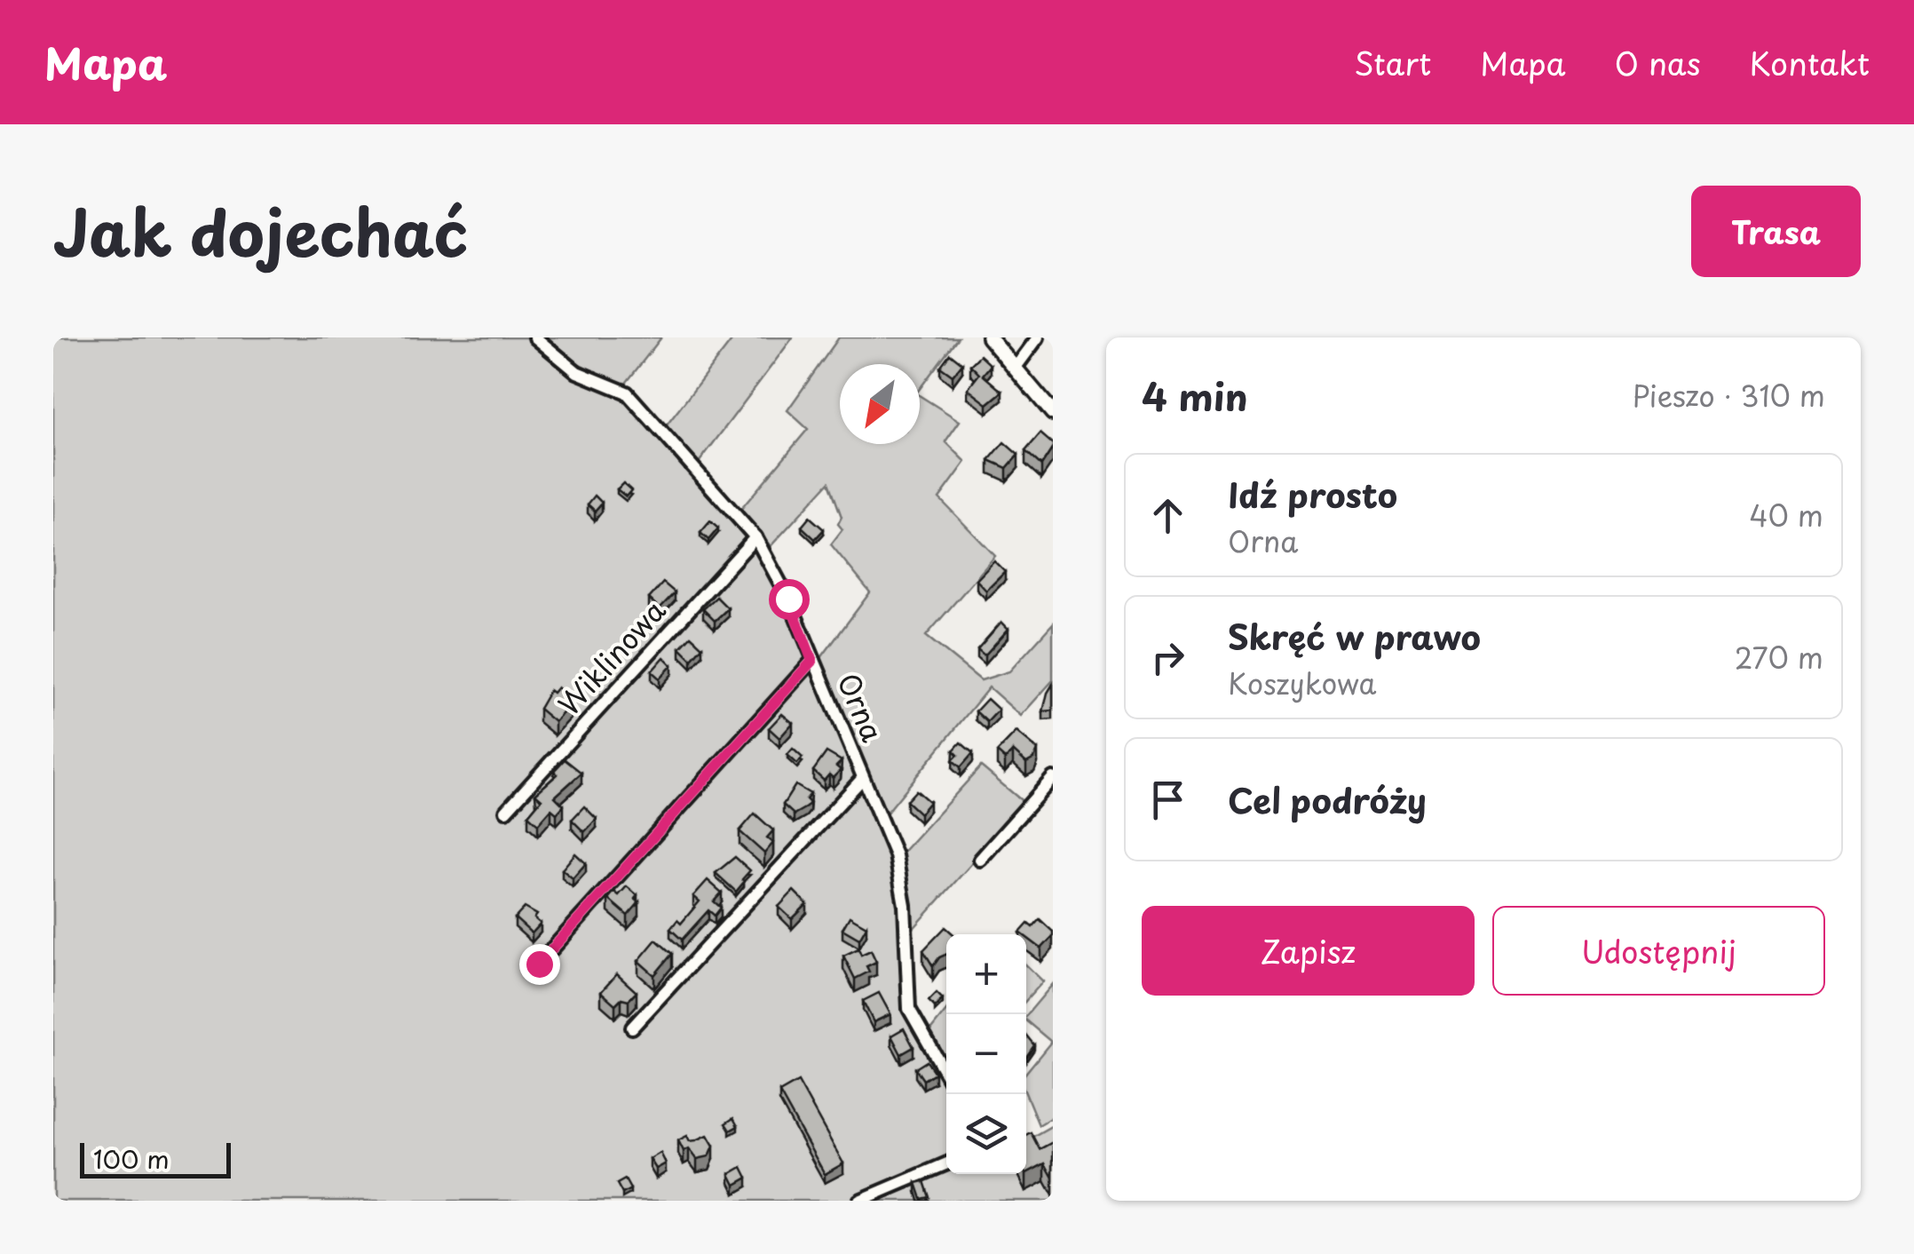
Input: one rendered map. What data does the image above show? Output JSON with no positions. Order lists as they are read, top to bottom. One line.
{"streets":{"street":["Wiklinowa","Orna"]},"crossings":[["Wiklinowa","Orna"]],"scale_bar":"100 m","north":"bottom left","page":{"header":"Mapa","nav":["Start","Mapa","O nas","Kontakt"],"title":"Jak dojechać","buttons":["Trasa",["Zapisz","Udostępnij"]],"heading":["4 min","Pieszo · 310 m"],"list":[["Idź prosto","Orna","40 m"],["Skręć w prawo","Koszykowa","270 m"],"Cel podróży"],"map_buttons":["+","−"],"scale":"100 m"}}
